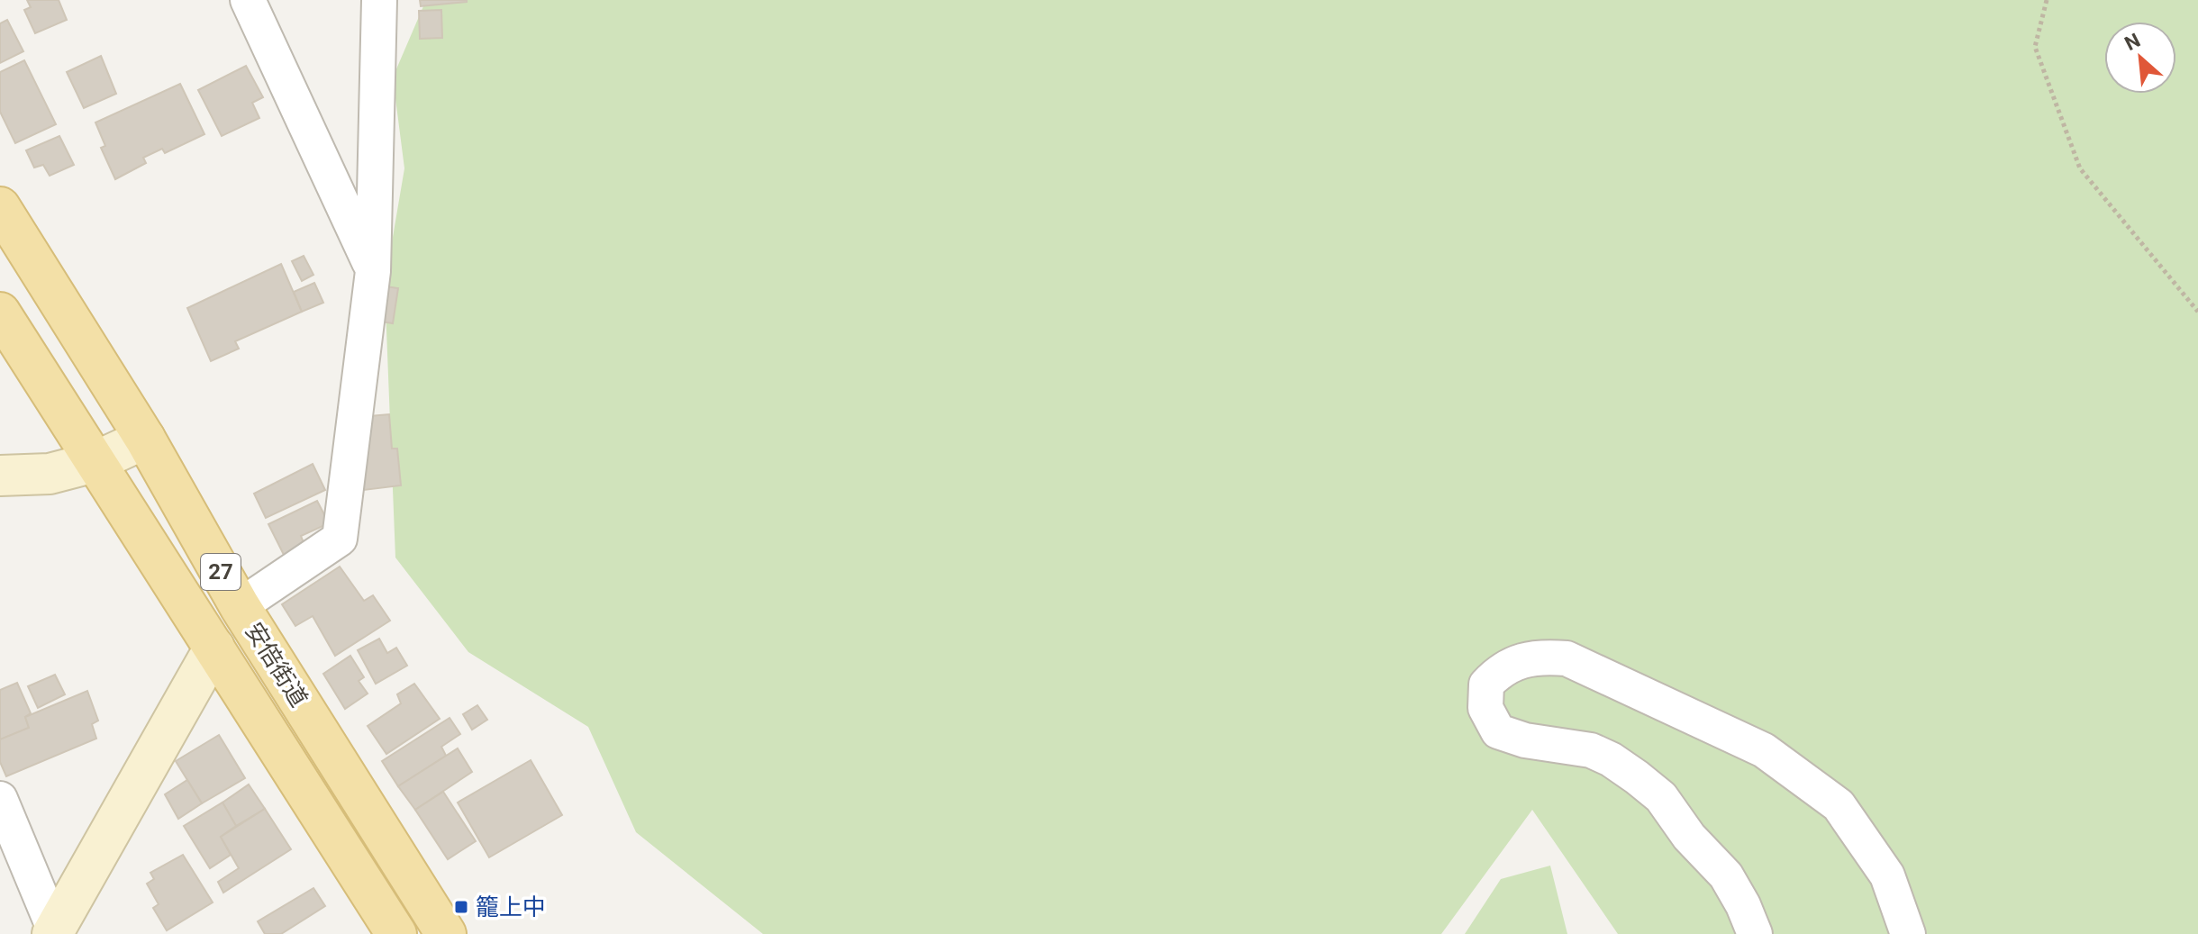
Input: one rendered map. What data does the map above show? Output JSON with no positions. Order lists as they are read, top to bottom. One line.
{"streets":{"main road":["27","安倍街道"]},"places":{"transit":["籠上中"]},"north":"top left"}
